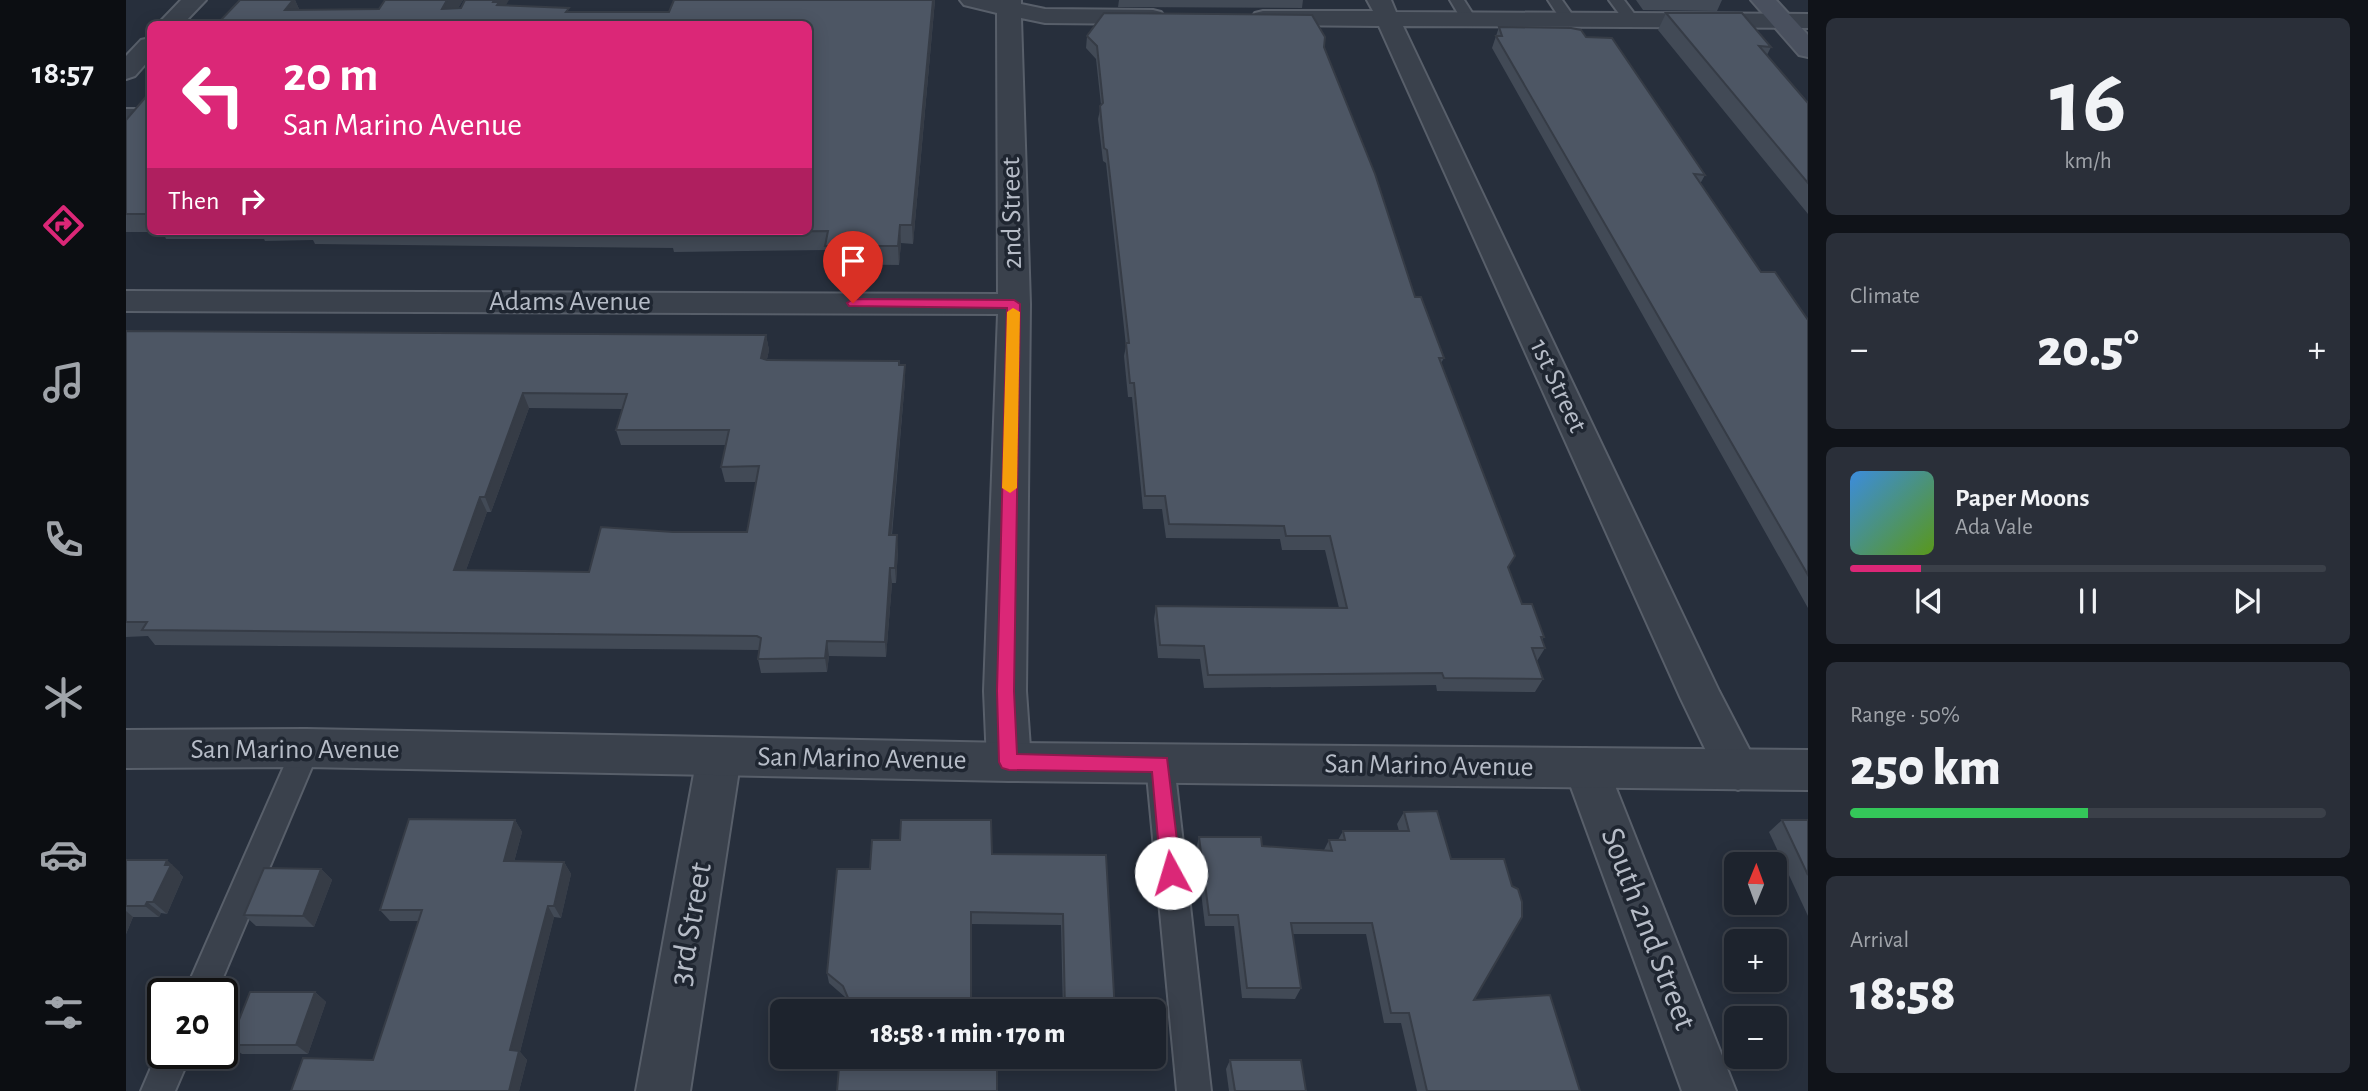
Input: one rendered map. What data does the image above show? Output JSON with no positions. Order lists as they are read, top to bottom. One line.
{"streets":{"street":["2nd Street","Adams Avenue","1st Street","San Marino Avenue","3rd Street","South 2nd Street"]},"crossings":[["2nd Street","Adams Avenue"],["2nd Street","San Marino Avenue"],["1st Street","San Marino Avenue"],["San Marino Avenue","3rd Street"],["San Marino Avenue","South 2nd Street"]],"north":"top","page":{"tabs":"18:57","tile":[["16","km/h"],"Climate",["Range · 50%","250 km"],["Arrival","18:58"]],"turn":["20 m","San Marino Avenue"],"then":"Then","heat":["−","20.5°","+"],"song":["Paper Moons","Ada Vale"],"map_buttons":["+","−"],"limit":"20","trip":"18:58 · 1 min · 170 m"}}
